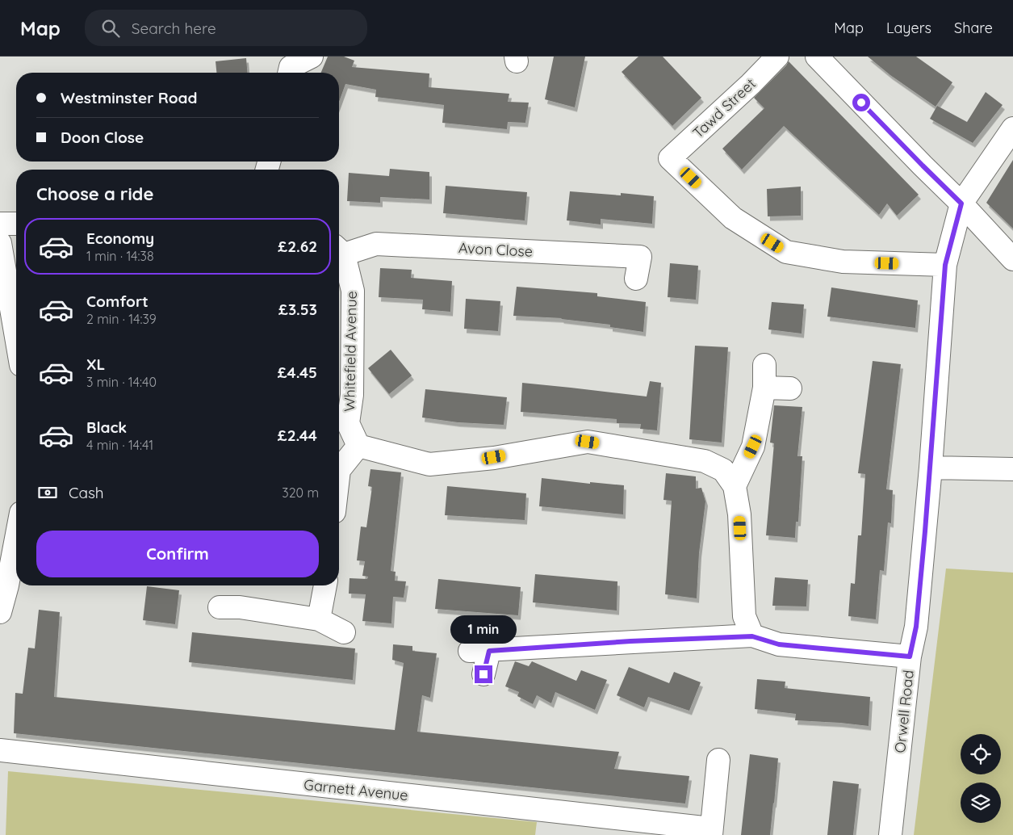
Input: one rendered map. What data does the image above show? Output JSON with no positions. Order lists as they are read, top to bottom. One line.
{"streets":{"street":["Tawd Street","Avon Close","Whitefield Avenue","Orwell Road","Garnett Avenue"]},"crossings":[["Tawd Street","Orwell Road"],["Avon Close","Whitefield Avenue"]],"page":{"header":"Map","search":"Search here","nav":["Map","Layers","Share"],"banner":["Westminster Road","Doon Close"],"heading":"Choose a ride","list":[{"name":"Economy","note":"1 min · 14:38","value":"£2.62"},{"name":"Comfort","note":"2 min · 14:39","value":"£3.53"},{"name":"XL","note":"3 min · 14:40","value":"£4.45"},{"name":"Black","note":"4 min · 14:41","value":"£2.44"}],"pay":["Cash","320 m"],"buttons":"Confirm","bubble":"1 min"}}
